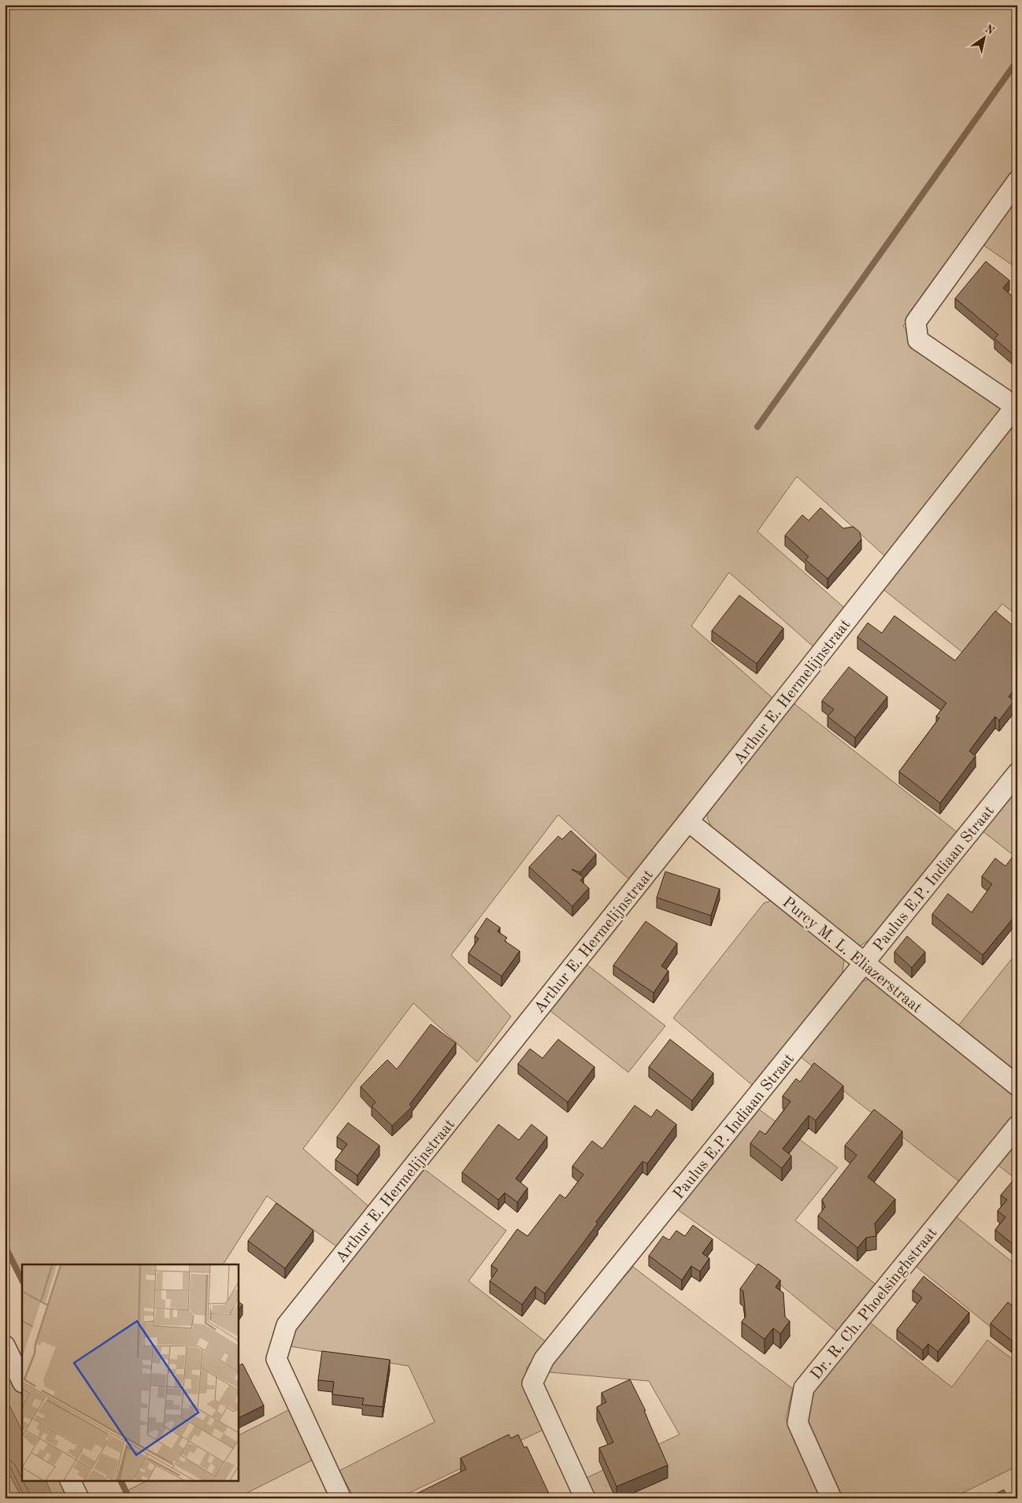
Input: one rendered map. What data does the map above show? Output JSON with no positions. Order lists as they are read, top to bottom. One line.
{"streets":{"street":["Arthur E. Hermelijnstraat","Paulus E.P. Indiaan Straat","Purcy M. L. Eliazerstraat","Dr. R. Ch. Phoelsinghstraat"]},"crossings":[["Arthur E. Hermelijnstraat","Purcy M. L. Eliazerstraat"],["Paulus E.P. Indiaan Straat","Purcy M. L. Eliazerstraat"]],"north":"top right"}
